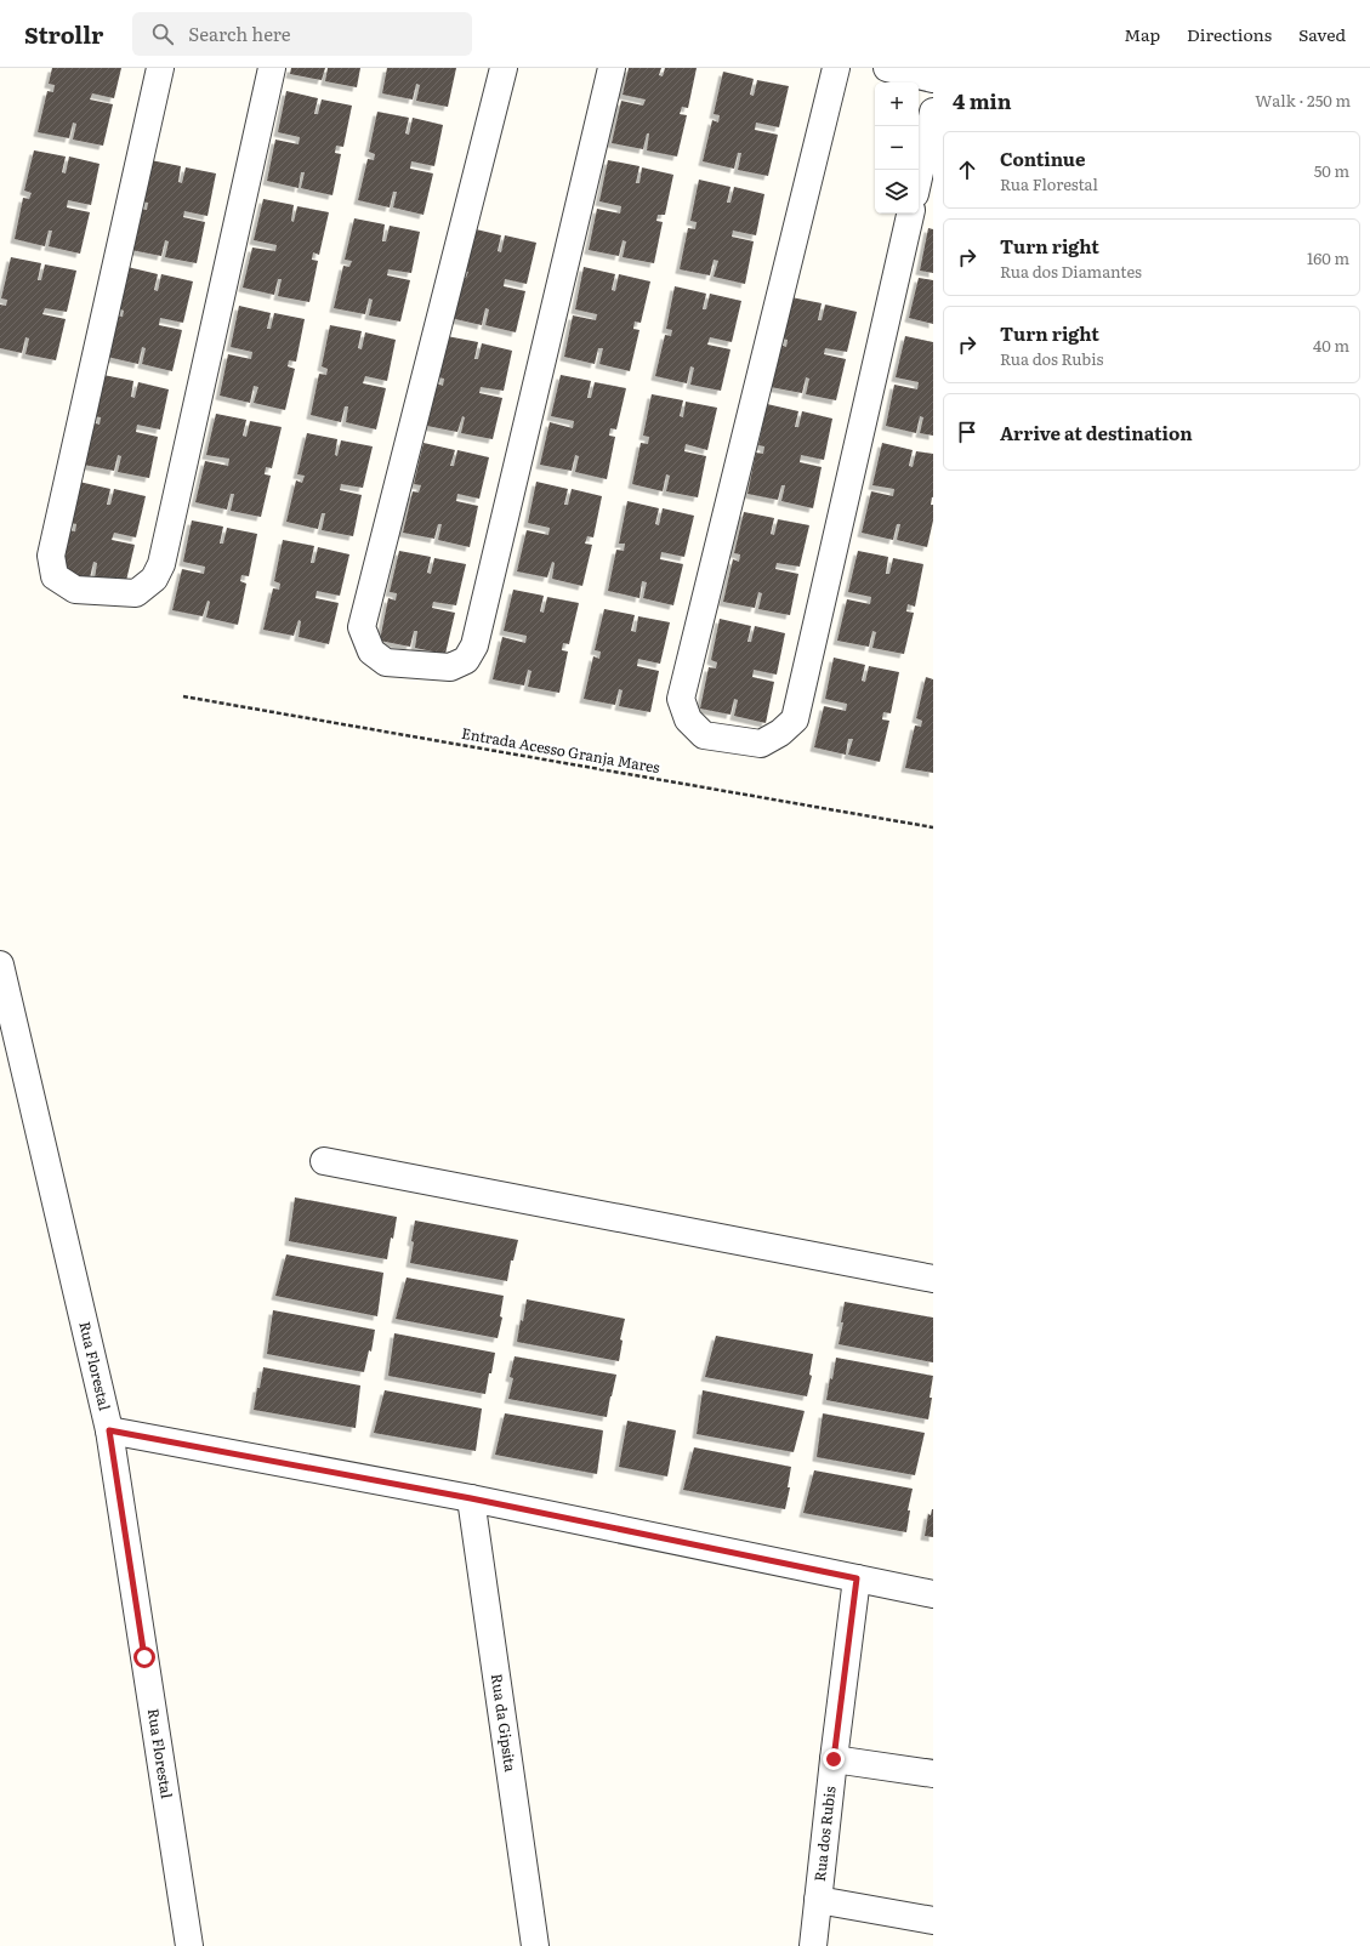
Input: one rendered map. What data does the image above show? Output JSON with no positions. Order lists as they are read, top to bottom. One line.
{"streets":{"street":["Rua Florestal","Rua da Gipsita","Rua dos Rubis"],"path":["Entrada Acesso Granja Mares"]},"page":{"header":"Strollr","search":"Search here","nav":["Map","Directions","Saved"],"heading":["4 min","Walk · 250 m"],"map_buttons":["+","−"],"list":[["Continue","Rua Florestal","50 m"],["Turn right","Rua dos Diamantes","160 m"],["Turn right","Rua dos Rubis","40 m"],"Arrive at destination"]}}
